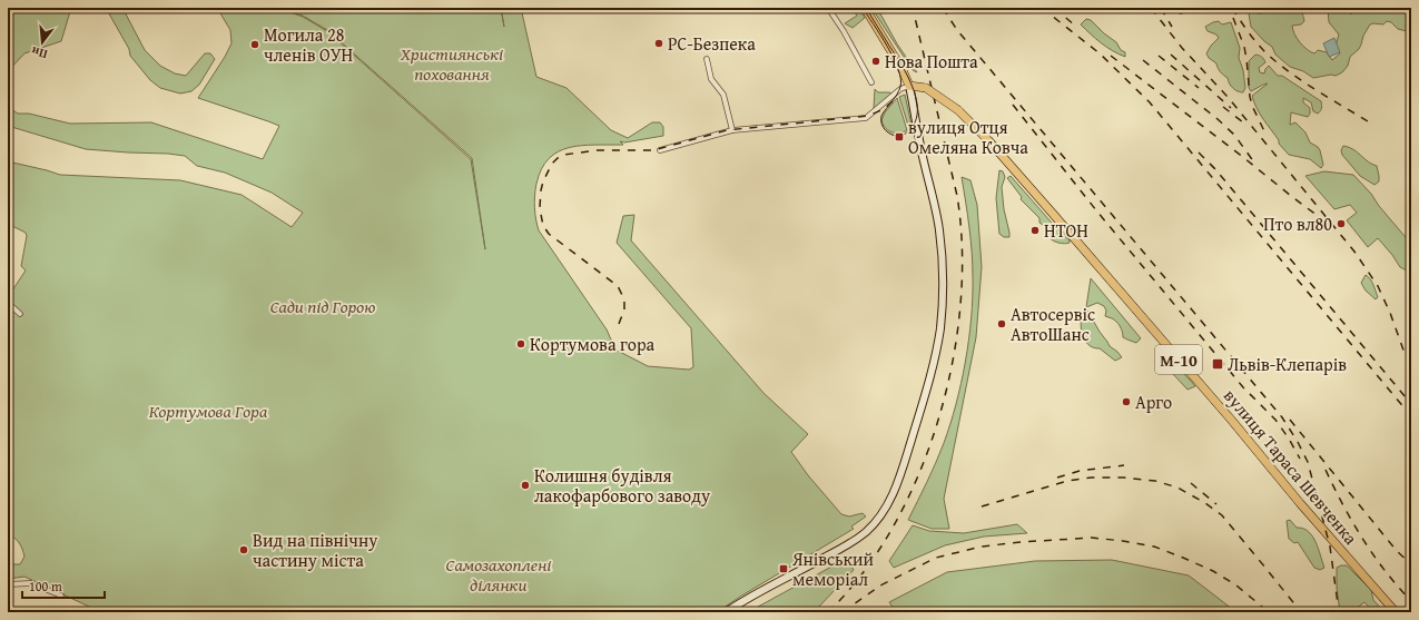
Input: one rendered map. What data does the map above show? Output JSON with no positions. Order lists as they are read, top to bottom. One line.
{"streets":{"main road":["М-10","вулиця Тараса Шевченка"]},"parks":["Християнські поховання","Сади під Горою","Кортумова Гора","Самозахоплені ділянки"],"places":{"other":["РС-Безпека","Могила 28 членів ОУН","Нова Пошта","Пто вл80","НТОН","Автосервіс АвтоШанс","Кортумова гора","Арго","Колишня будівля лакофарбового заводу","Вид на північну частину міста"],"transit":["вулиця Отця Омеляна Ковча","Львів-Клепарів","Янівський меморіал"]},"scale_bar":"100 m","north":"bottom"}
